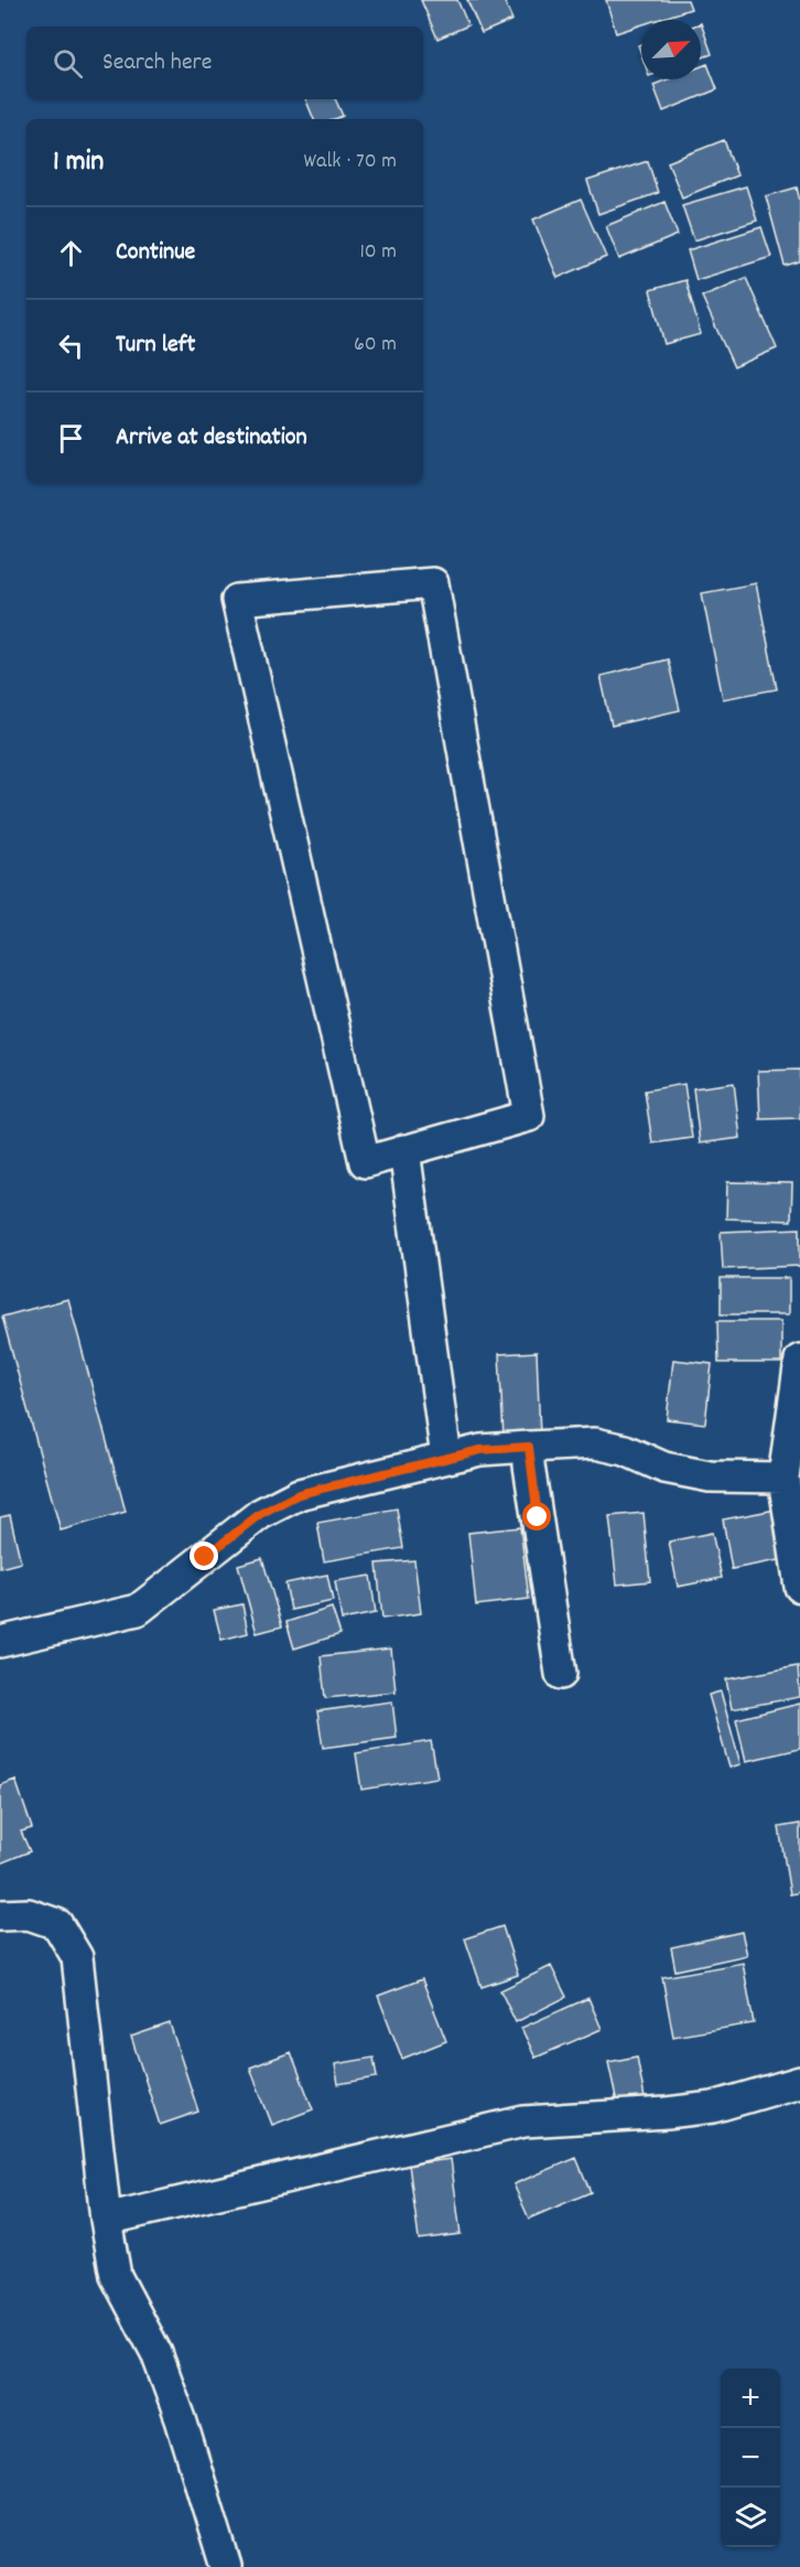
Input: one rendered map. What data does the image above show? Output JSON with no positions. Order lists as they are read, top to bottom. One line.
{"north":"top right","page":{"search":"Search here","heading":["1 min","Walk · 70 m"],"list":[["Continue","10 m"],["Turn left","60 m"],"Arrive at destination"],"map_buttons":["+","−"]}}
